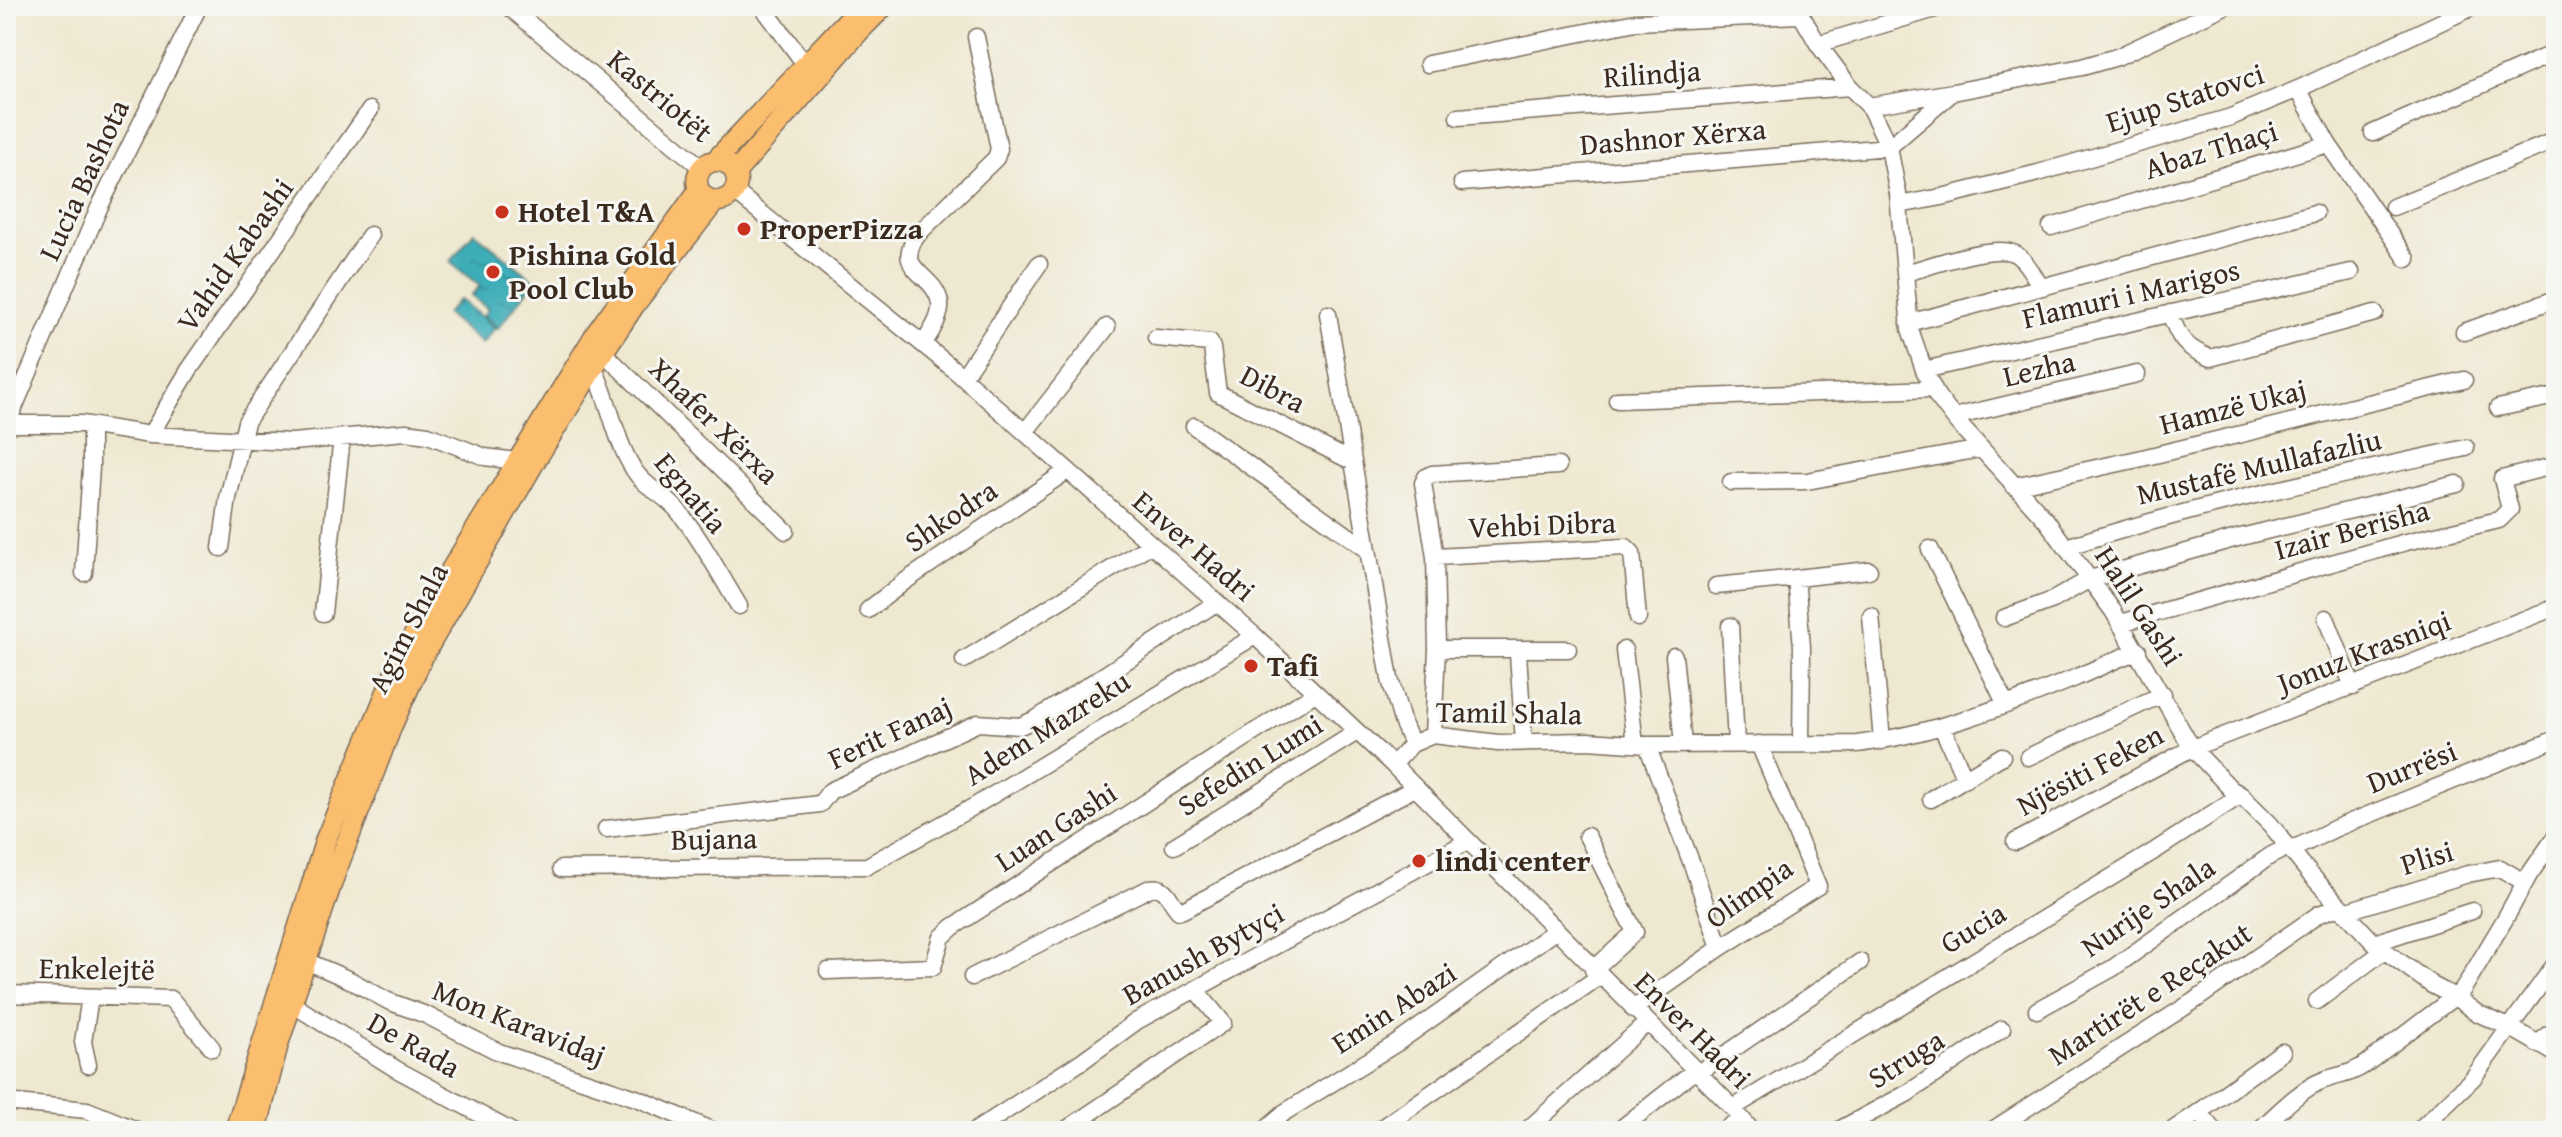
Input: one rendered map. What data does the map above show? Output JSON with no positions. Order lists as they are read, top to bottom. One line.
{"streets":{"main road":["Agim Shala"],"street":["Rilindja","Kastriotët","Ejup Statovci","Dashnor Xërxa","Abaz Thaçi","Lucia Bashota","Vahid Kabashi","Flamuri i Marigos","Lezha","Dibra","Hamzë Ukaj","Xhafer Xërxa","Mustafë Mullafazliu","Egnatia","Shkodra","Vehbi Dibra","Izair Berisha","Enver Hadri","Halil Gashi","Jonuz Krasniqi","Tamil Shala","Adem Mazreku","Ferit Fanaj","Sefedin Lumi","Durrësi","Njësiti Feken","Luan Gashi","Bujana","Plisi","Olimpia","Nurije Shala","Gucia","Banush Bytyçi","Enkelejtë","Martirët e Reçakut","Emin Abazi","Mon Karavidaj","De Rada","Struga"]},"crossings":[["Rilindja","Halil Gashi"],["Kastriotët","Enver Hadri"],["Kastriotët","Agim Shala"],["Ejup Statovci","Abaz Thaçi"],["Ejup Statovci","Halil Gashi"],["Dashnor Xërxa","Halil Gashi"],["Flamuri i Marigos","Halil Gashi"],["Lezha","Halil Gashi"],["Dibra","Tamil Shala"],["Hamzë Ukaj","Halil Gashi"],["Xhafer Xërxa","Egnatia"],["Xhafer Xërxa","Agim Shala"],["Mustafë Mullafazliu","Halil Gashi"],["Egnatia","Agim Shala"],["Shkodra","Enver Hadri"],["Vehbi Dibra","Tamil Shala"],["Izair Berisha","Halil Gashi"],["Enver Hadri","Agim Shala"],["Enver Hadri","Tamil Shala"],["Enver Hadri","Adem Mazreku"],["Enver Hadri","Ferit Fanaj"],["Enver Hadri","Sefedin Lumi"],["Enver Hadri","Luan Gashi"],["Enver Hadri","Olimpia"],["Enver Hadri","Gucia"],["Enver Hadri","Banush Bytyçi"],["Enver Hadri","Emin Abazi"],["Halil Gashi","Jonuz Krasniqi"],["Halil Gashi","Tamil Shala"],["Halil Gashi","Durrësi"],["Halil Gashi","Njësiti Feken"],["Halil Gashi","Plisi"],["Halil Gashi","Nurije Shala"],["Halil Gashi","Gucia"],["Halil Gashi","Martirët e Reçakut"],["Agim Shala","Mon Karavidaj"],["Agim Shala","De Rada"],["Jonuz Krasniqi","Njësiti Feken"],["Tamil Shala","Olimpia"],["Adem Mazreku","Bujana"],["Durrësi","Nurije Shala"],["Plisi","Martirët e Reçakut"]],"places":["Hotel T&A","ProperPizza","Pishina Gold Pool Club","Tafi","lindi center"]}
